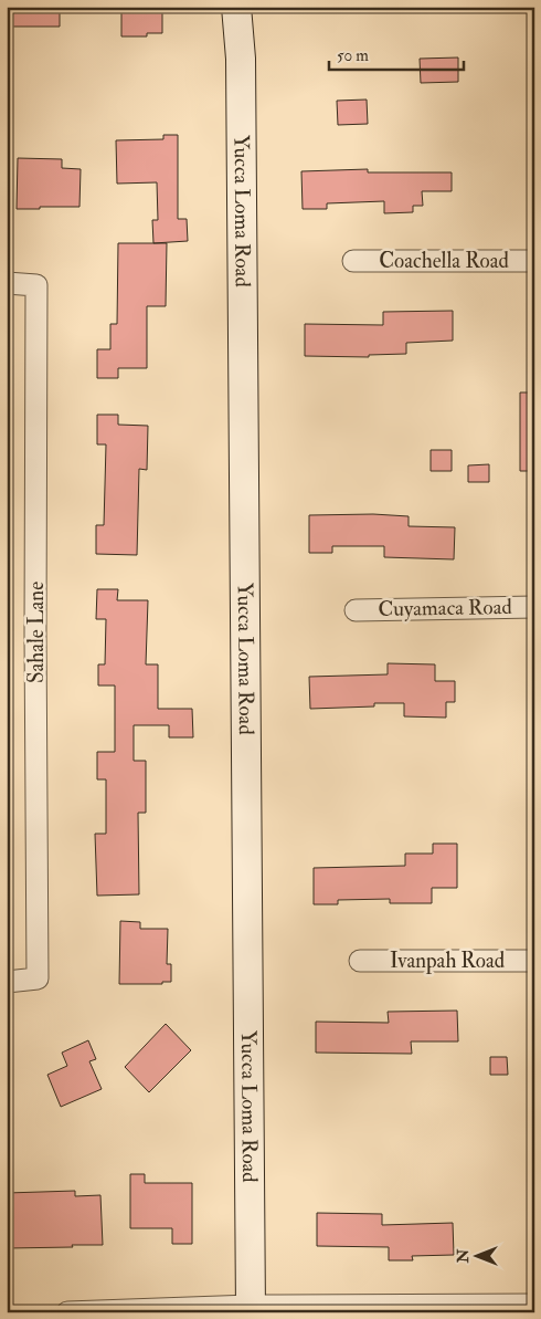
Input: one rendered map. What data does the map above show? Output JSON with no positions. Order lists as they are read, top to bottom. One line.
{"streets":{"main road":["Yucca Loma Road"],"street":["Coachella Road","Cuyamaca Road","Sahale Lane","Ivanpah Road"]},"scale_bar":"50 m","north":"left"}
